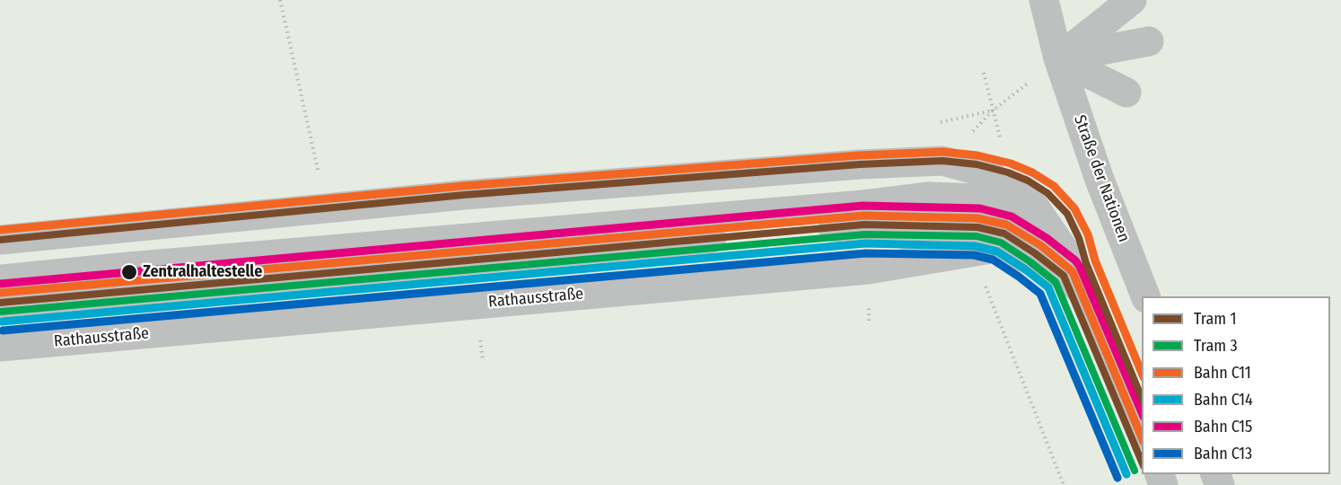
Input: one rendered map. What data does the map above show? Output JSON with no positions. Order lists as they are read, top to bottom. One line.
{"streets":{"street":["Straße der Nationen","Rathausstraße"]},"places":["Zentralhaltestelle"],"lines":["rail line C11","tram line 1","rail line C15","tram line 3","rail line C14","rail line C13"],"legend":["Tram 1","Tram 3","Bahn C11","Bahn C14","Bahn C15","Bahn C13"]}
